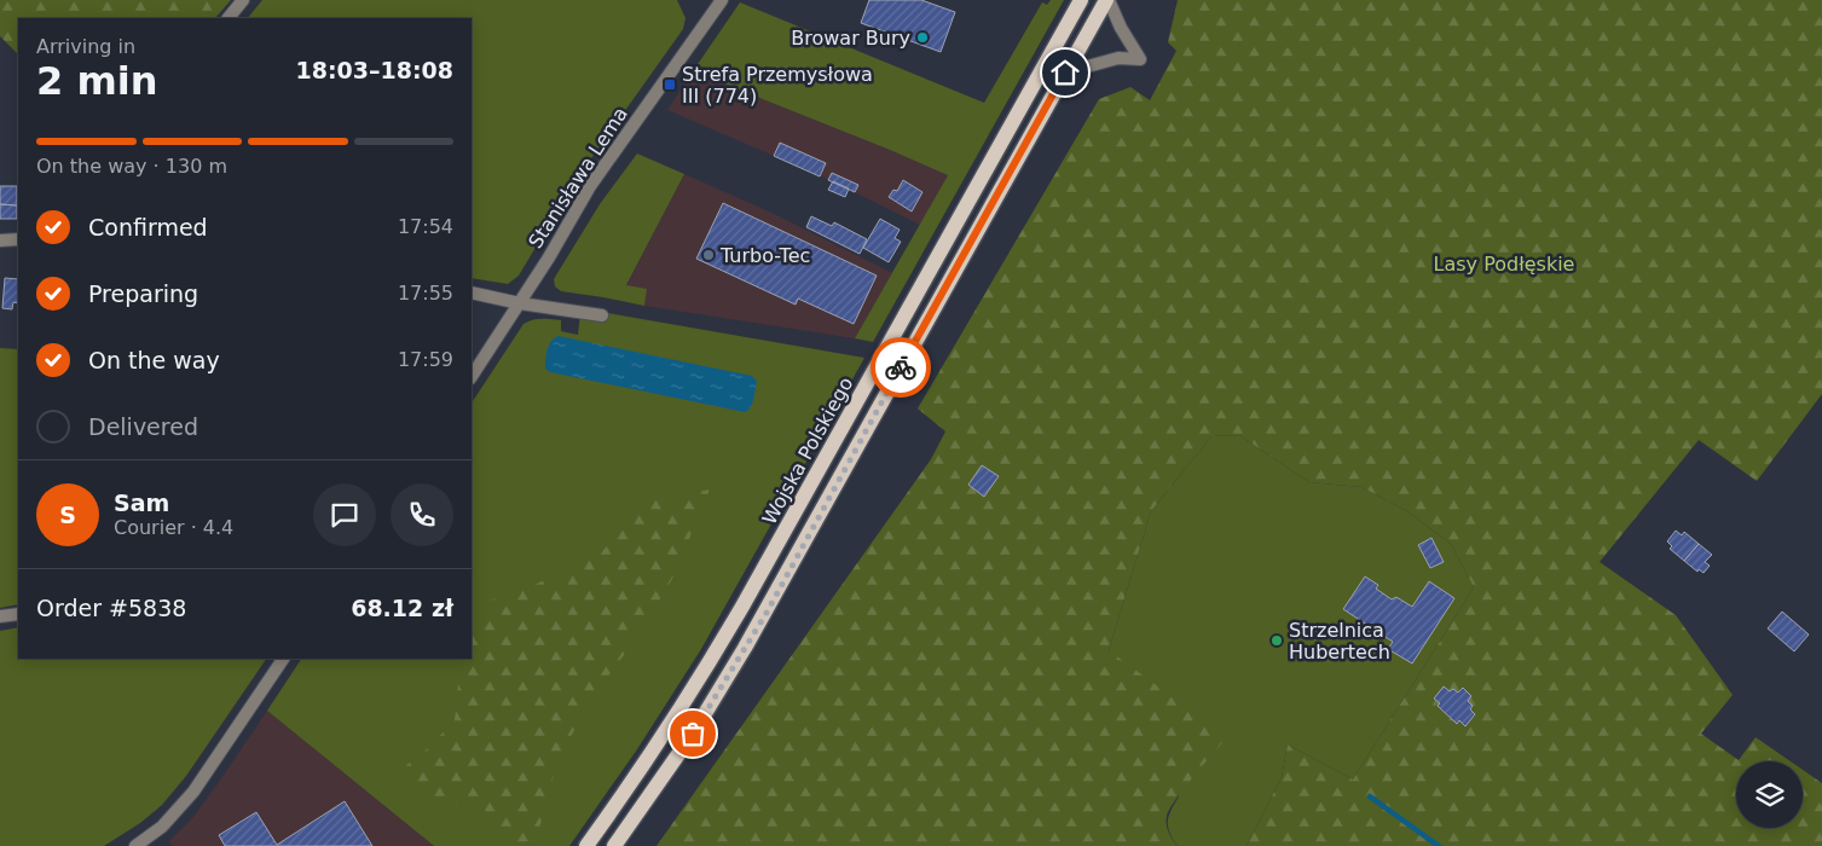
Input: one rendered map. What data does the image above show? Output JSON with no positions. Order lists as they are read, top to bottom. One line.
{"streets":{"main road":["Wojska Polskiego"],"street":["Stanisława Lema"]},"parks":["Lasy Podłęskie"],"places":{"other":["Browar Bury","Turbo-Tec","Strzelnica Hubertech"],"transit":["Strefa Przemysłowa III (774)"]},"page":{"heading":["2 min","Arriving in","18:03–18:08"],"panel":["Sam","Courier · 4.4","Order #5838","68.12 zł"],"bar":"On the way · 130 m","list":[["Confirmed","17:54"],["Preparing","17:55"],["On the way","17:59"],"Delivered"],"round":"S"}}
